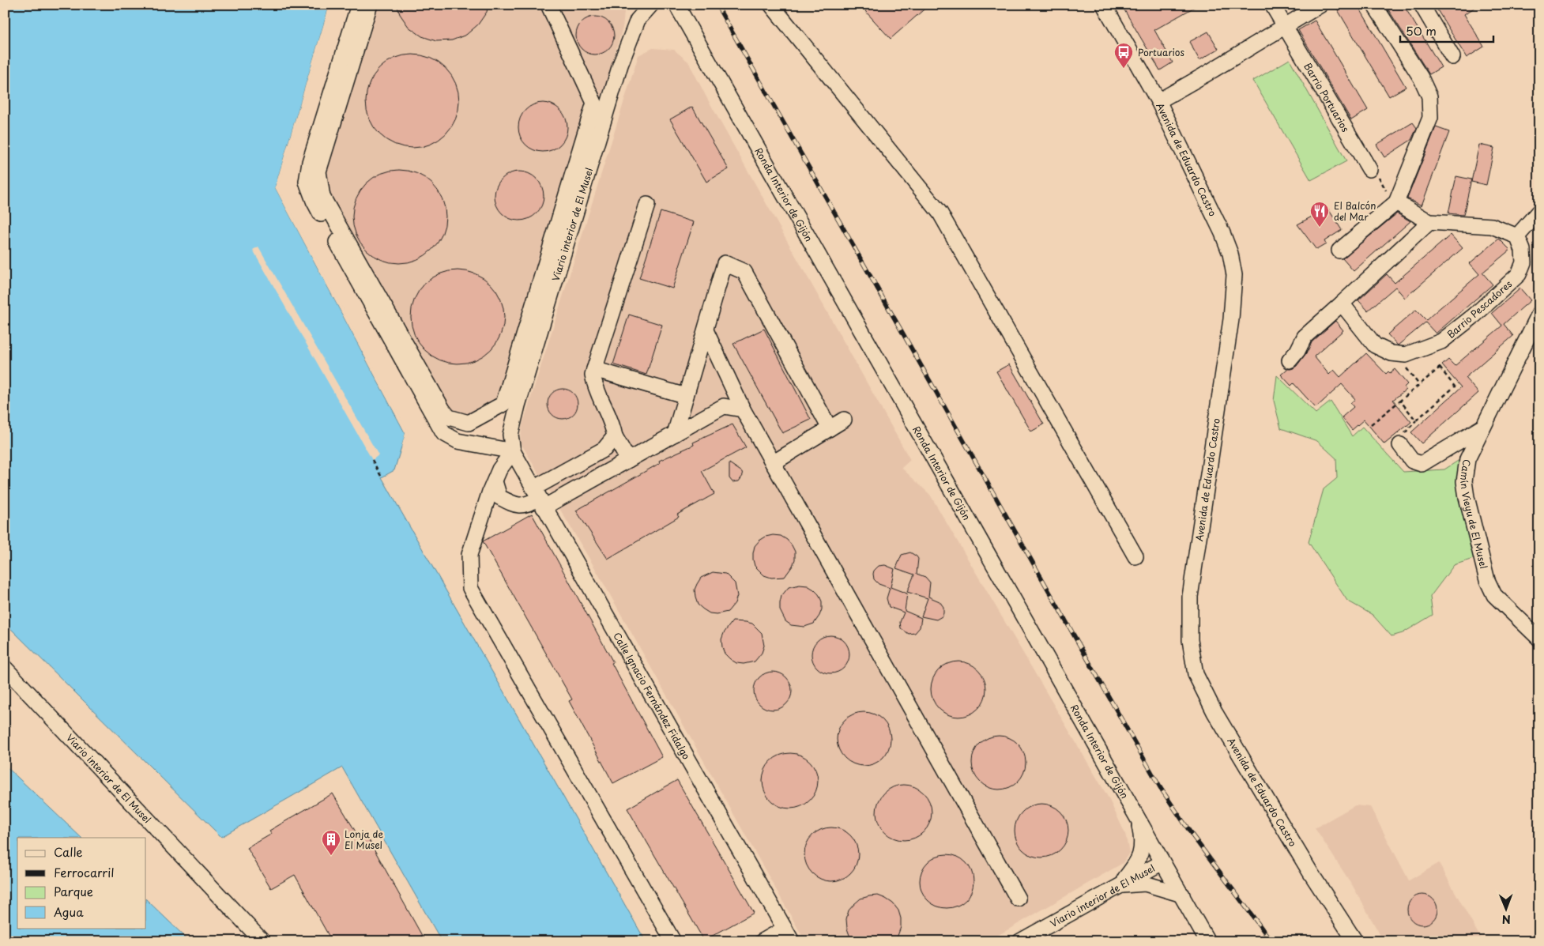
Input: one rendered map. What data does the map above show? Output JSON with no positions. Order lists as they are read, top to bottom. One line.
{"streets":{"street":["Barrio Portuarios","Avenida de Eduardo Castro","Ronda Interior de Gijón","Viario interior de El Musel","Barrio Pescadores","Camín Vieyu de El Musel","Calle Ignacio Fernández Fidalgo"]},"crossings":[["Ronda Interior de Gijón","Viario interior de El Musel"],["Viario interior de El Musel","Calle Ignacio Fernández Fidalgo"]],"places":{"bus stop":["Portuarios"],"restaurant":["El Balcón del Mar"],"building":["Lonja de El Musel"]},"legend":["Calle","Ferrocarril","Parque","Agua"],"scale_bar":"50 m","north":"bottom"}
